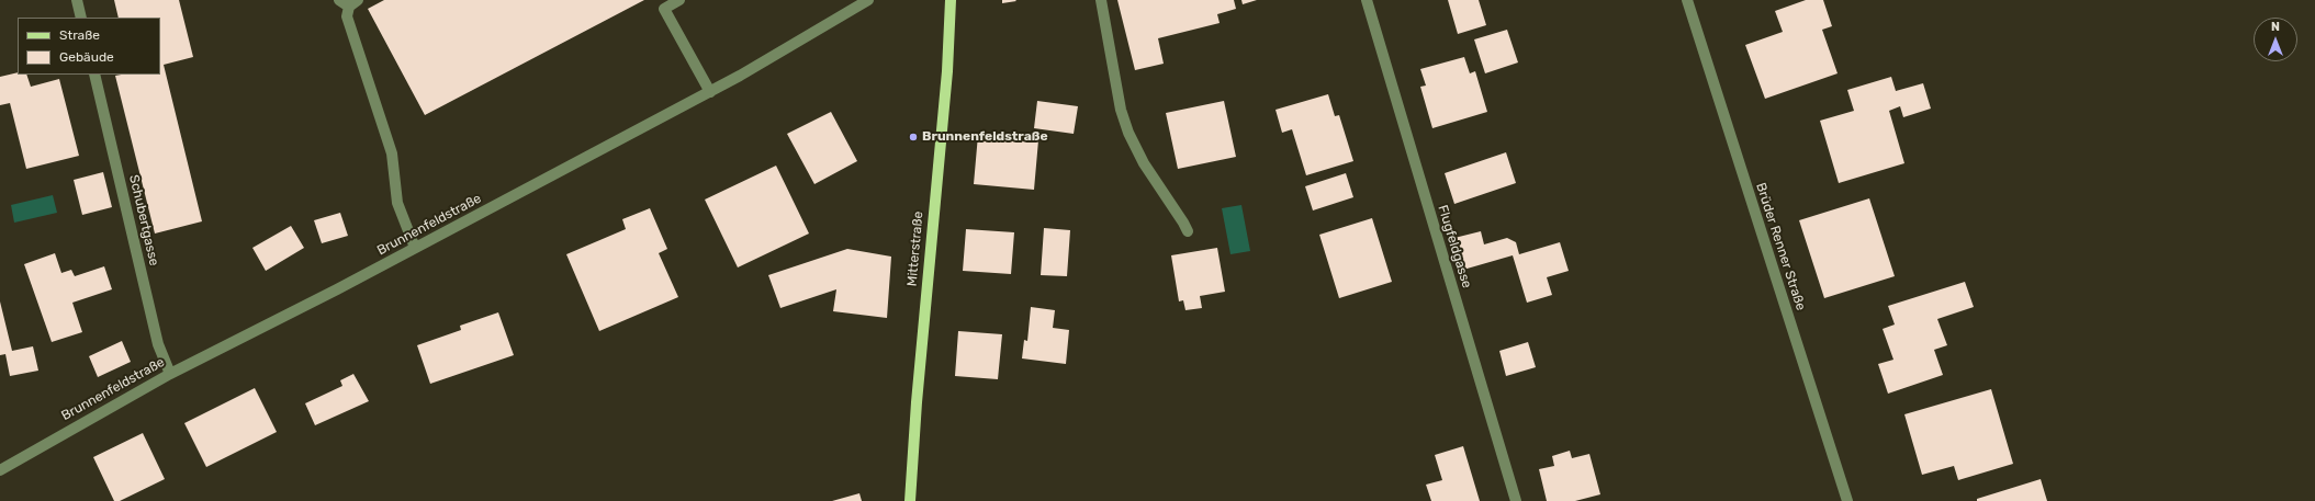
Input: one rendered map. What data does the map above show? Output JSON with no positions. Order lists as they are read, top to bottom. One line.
{"streets":{"main road":["Mitterstraße"],"street":["Schubertgasse","Brunnenfeldstraße","Flugfeldgasse","Brüder Renner Straße"]},"crossings":[["Schubertgasse","Brunnenfeldstraße"]],"places":["Brunnenfeldstraße"],"legend":["Straße","Gebäude"],"north":"top"}
